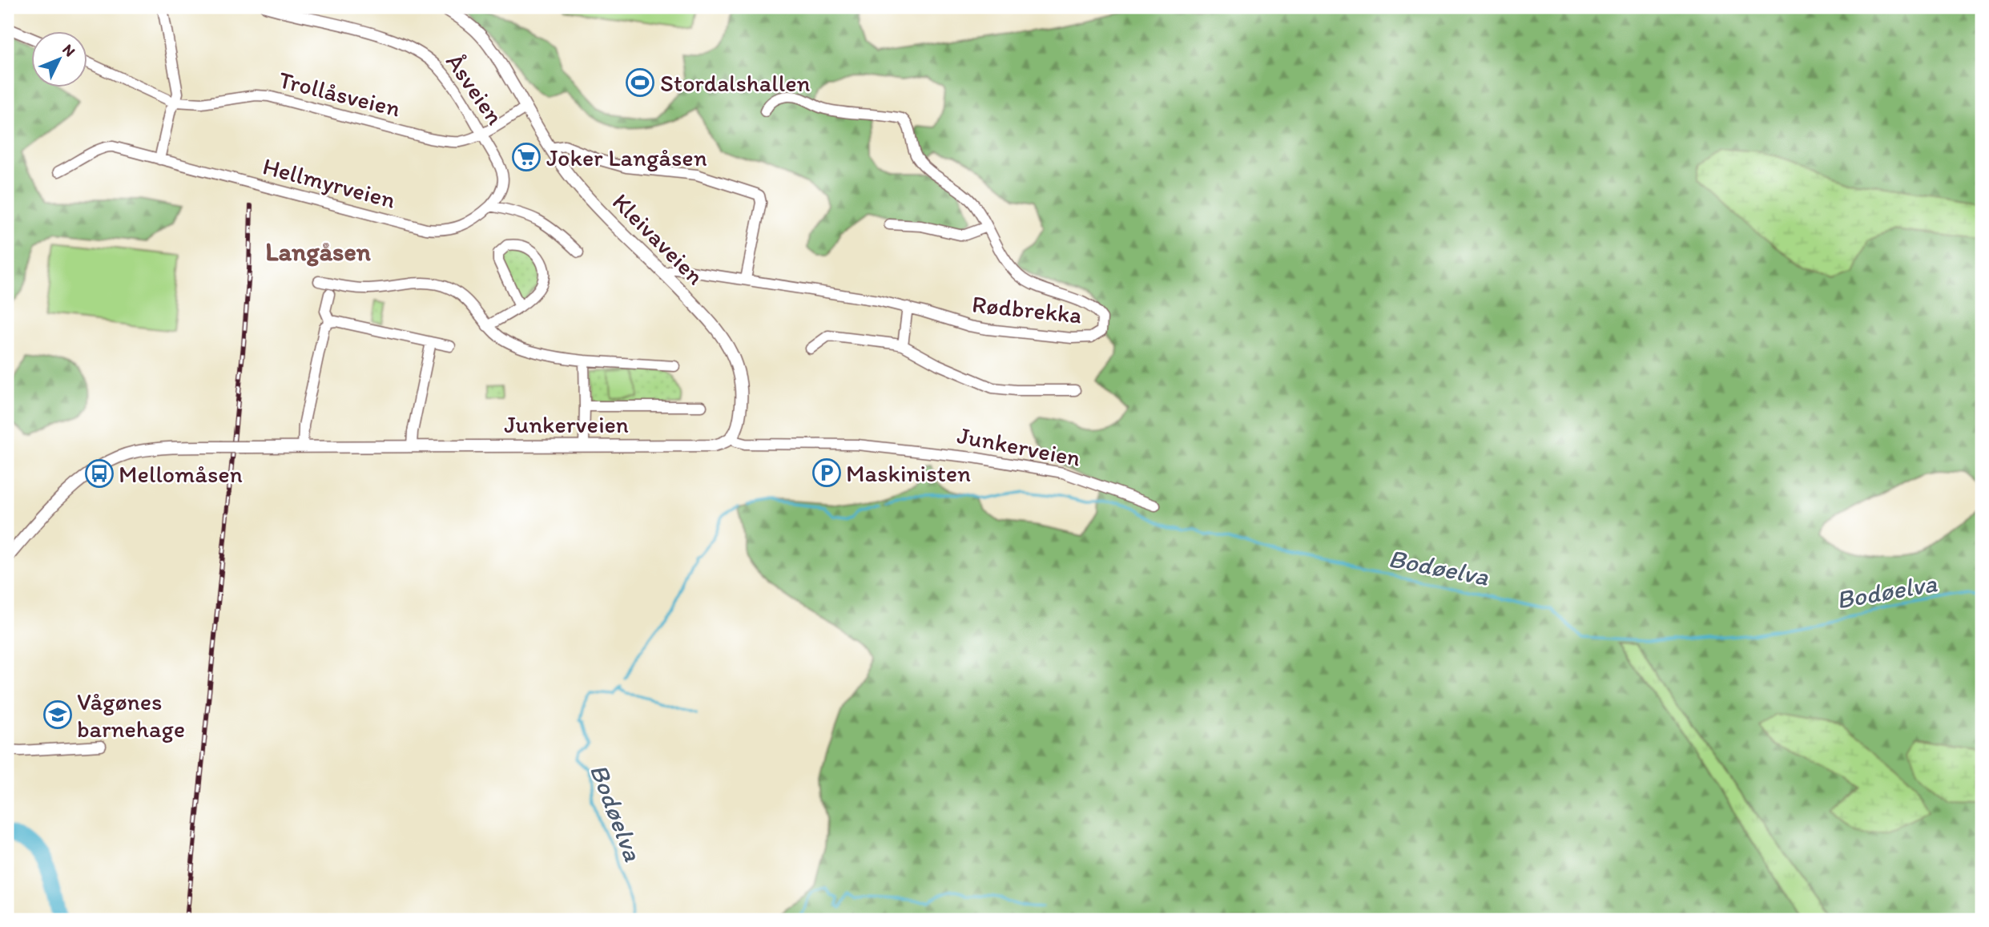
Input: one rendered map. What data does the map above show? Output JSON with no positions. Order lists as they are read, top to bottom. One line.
{"streets":{"street":["Åsveien","Trollåsveien","Hellmyrveien","Kleivaveien","Rødbrekka","Junkerveien"]},"crossings":[["Åsveien","Trollåsveien"],["Åsveien","Hellmyrveien"],["Trollåsveien","Kleivaveien"],["Kleivaveien","Rødbrekka"],["Kleivaveien","Junkerveien"]],"districts":["Langåsen"],"water":["Bodøelva"],"places":{"sports":["Stordalshallen"],"supermarket":["Joker Langåsen"],"parking":["Maskinisten"],"bus stop":["Mellomåsen"],"school or university":["Vågønes barnehage"]},"north":"top right"}
